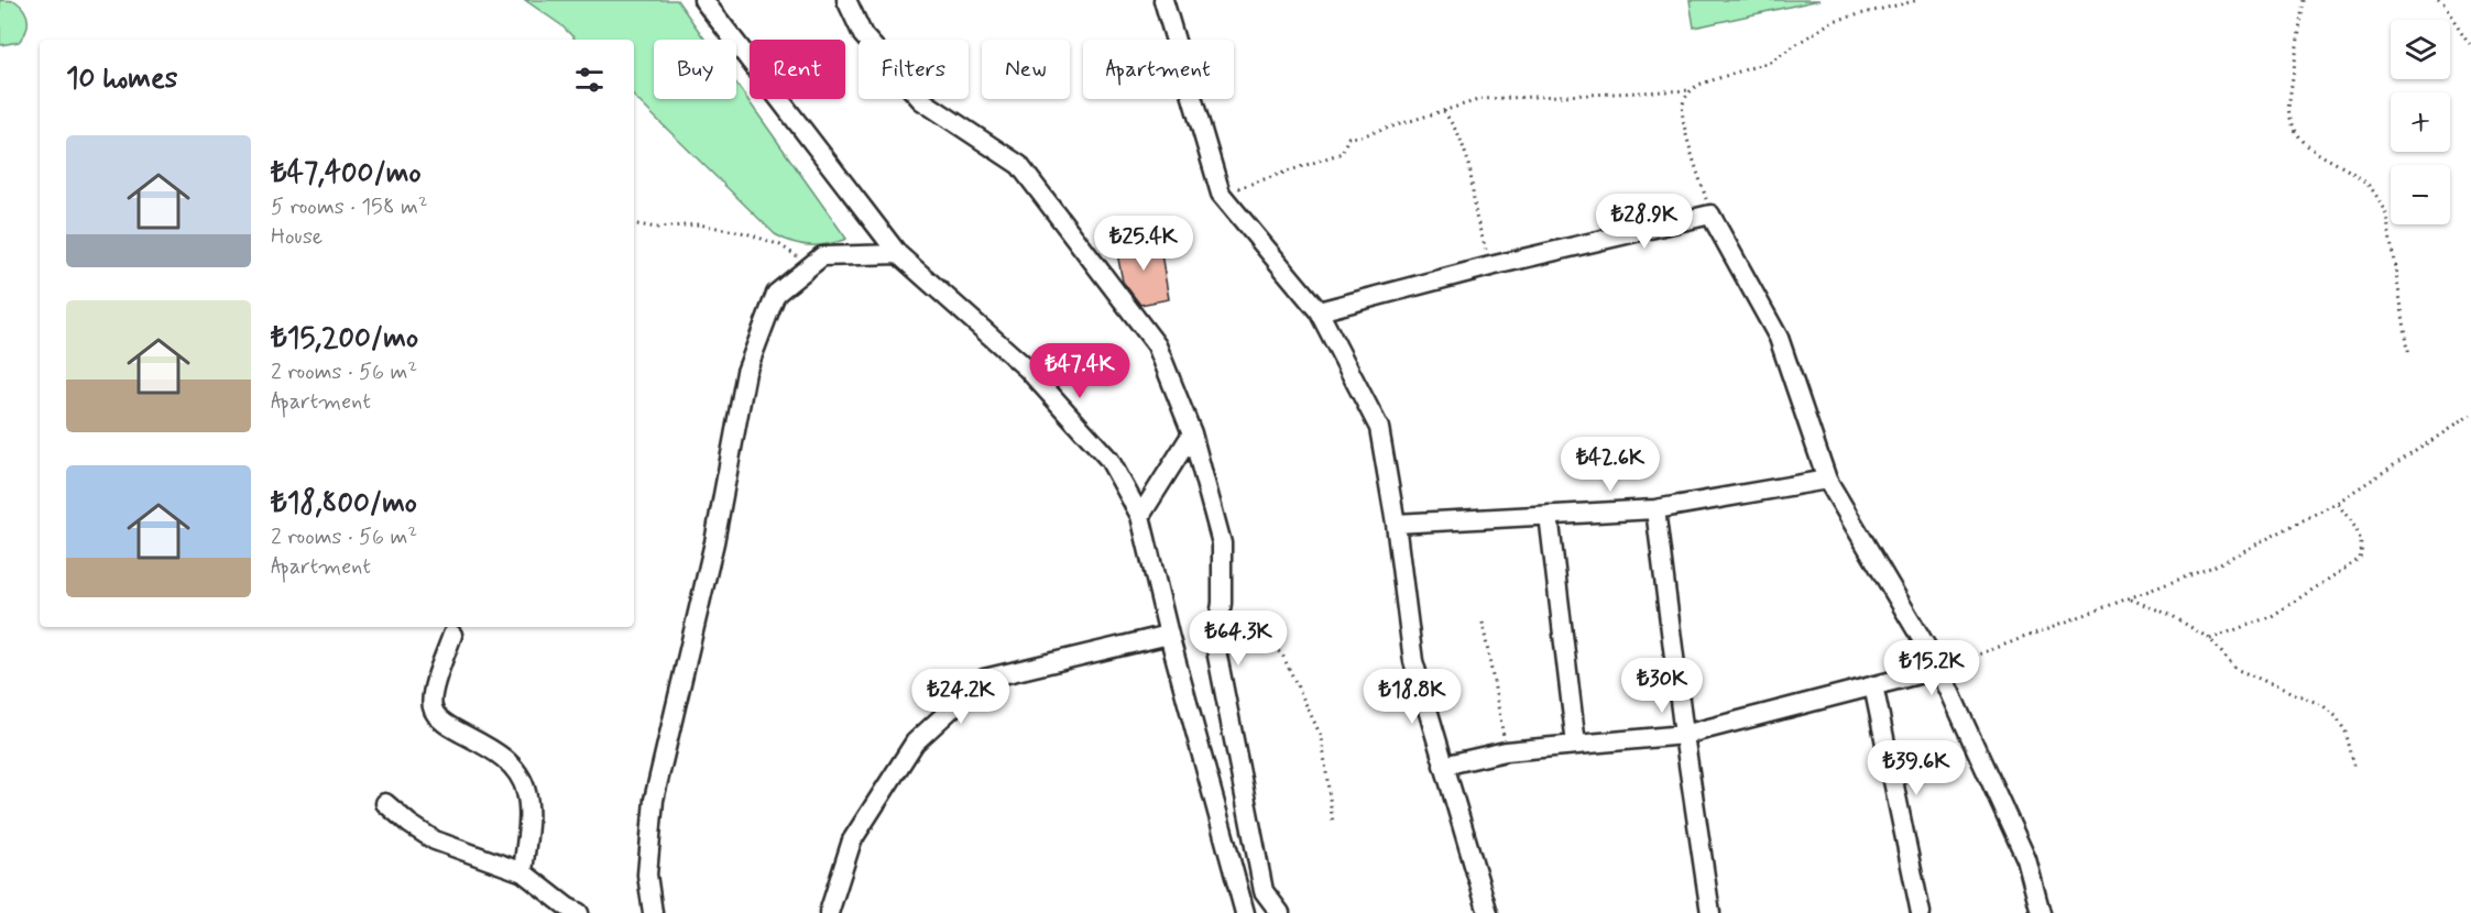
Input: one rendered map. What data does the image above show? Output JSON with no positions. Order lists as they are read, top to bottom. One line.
{"page":{"map_buttons":["+","−"],"chip":["Buy","Rent","Filters","New","Apartment"],"heading":"10 homes","list":[{"name":"₺47,400/mo","note":"5 rooms · 158 m² · House"},{"name":"₺15,200/mo","note":"2 rooms · 56 m² · Apartment"},{"name":"₺18,800/mo","note":"2 rooms · 56 m² · Apartment"}],"price":["₺28.9K","₺25.4K","₺47.4K","₺42.6K","₺64.3K","₺15.2K","₺30K","₺24.2K","₺18.8K","₺39.6K"]}}
